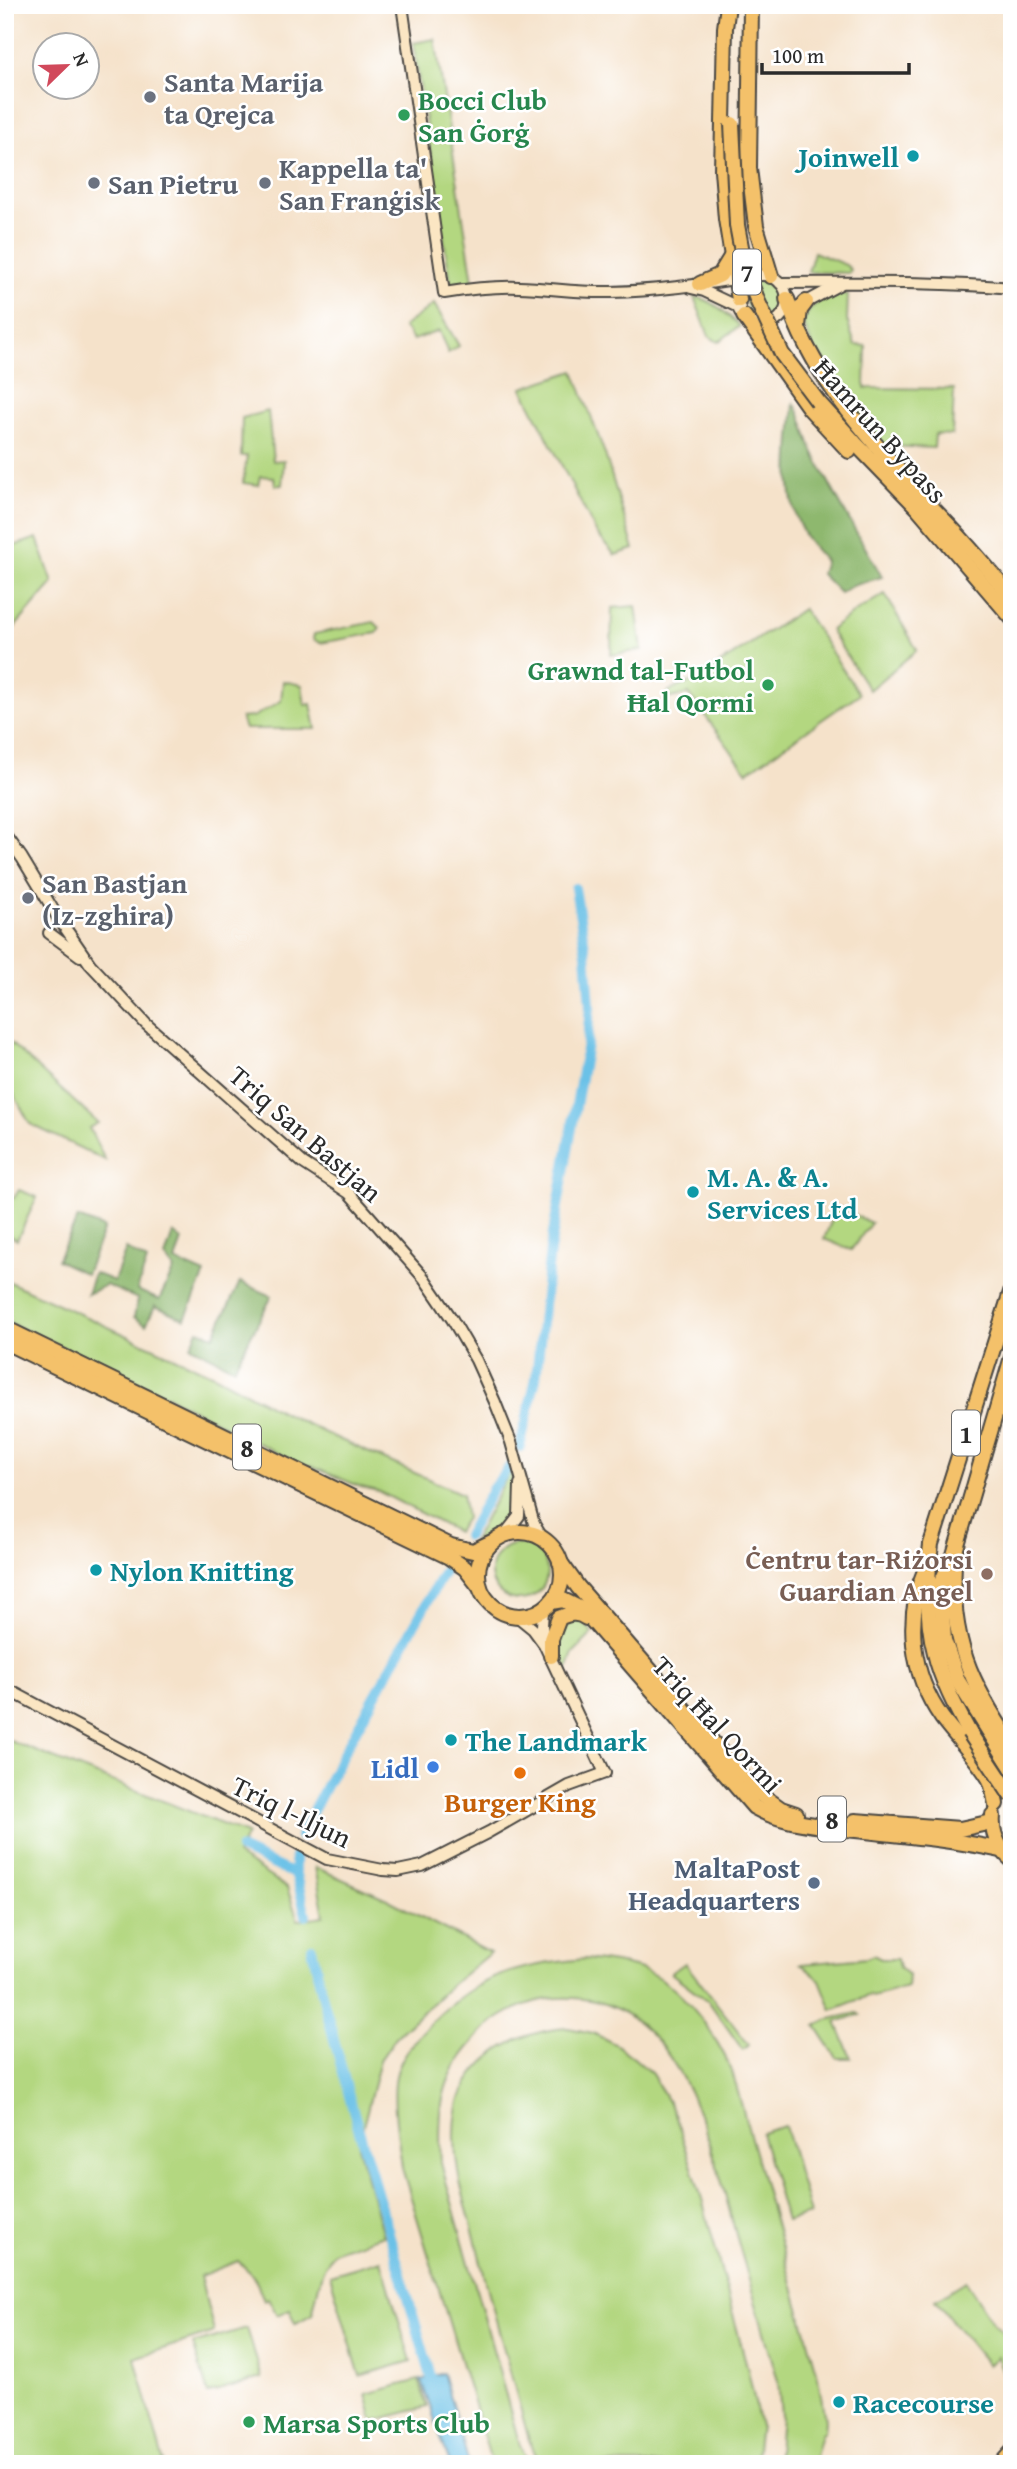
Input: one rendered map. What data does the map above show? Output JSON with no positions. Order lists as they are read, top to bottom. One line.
{"streets":{"highway":["7","Ħamrun Bypass","1","8","Triq Ħal Qormi"],"street":["Triq San Bastjan","Triq l-Iljun"]},"crossings":[["Triq San Bastjan","8"],["Triq San Bastjan","Triq Ħal Qormi"],["8","Triq Ħal Qormi"]],"places":["Santa Marija ta Qrejca","Bocci Club San Ġorġ","Joinwell","San Pietru","Kappella ta' San Franġisk","Grawnd tal-Futbol Ħal Qormi","San Bastjan (Iz-zghira)","M. A. & A. Services Ltd","Nylon Knitting","Ċentru tar-Riżorsi Guardian Angel","The Landmark","Lidl","Burger King","MaltaPost Headquarters","Racecourse","Marsa Sports Club"],"scale_bar":"100 m","north":"top right"}
